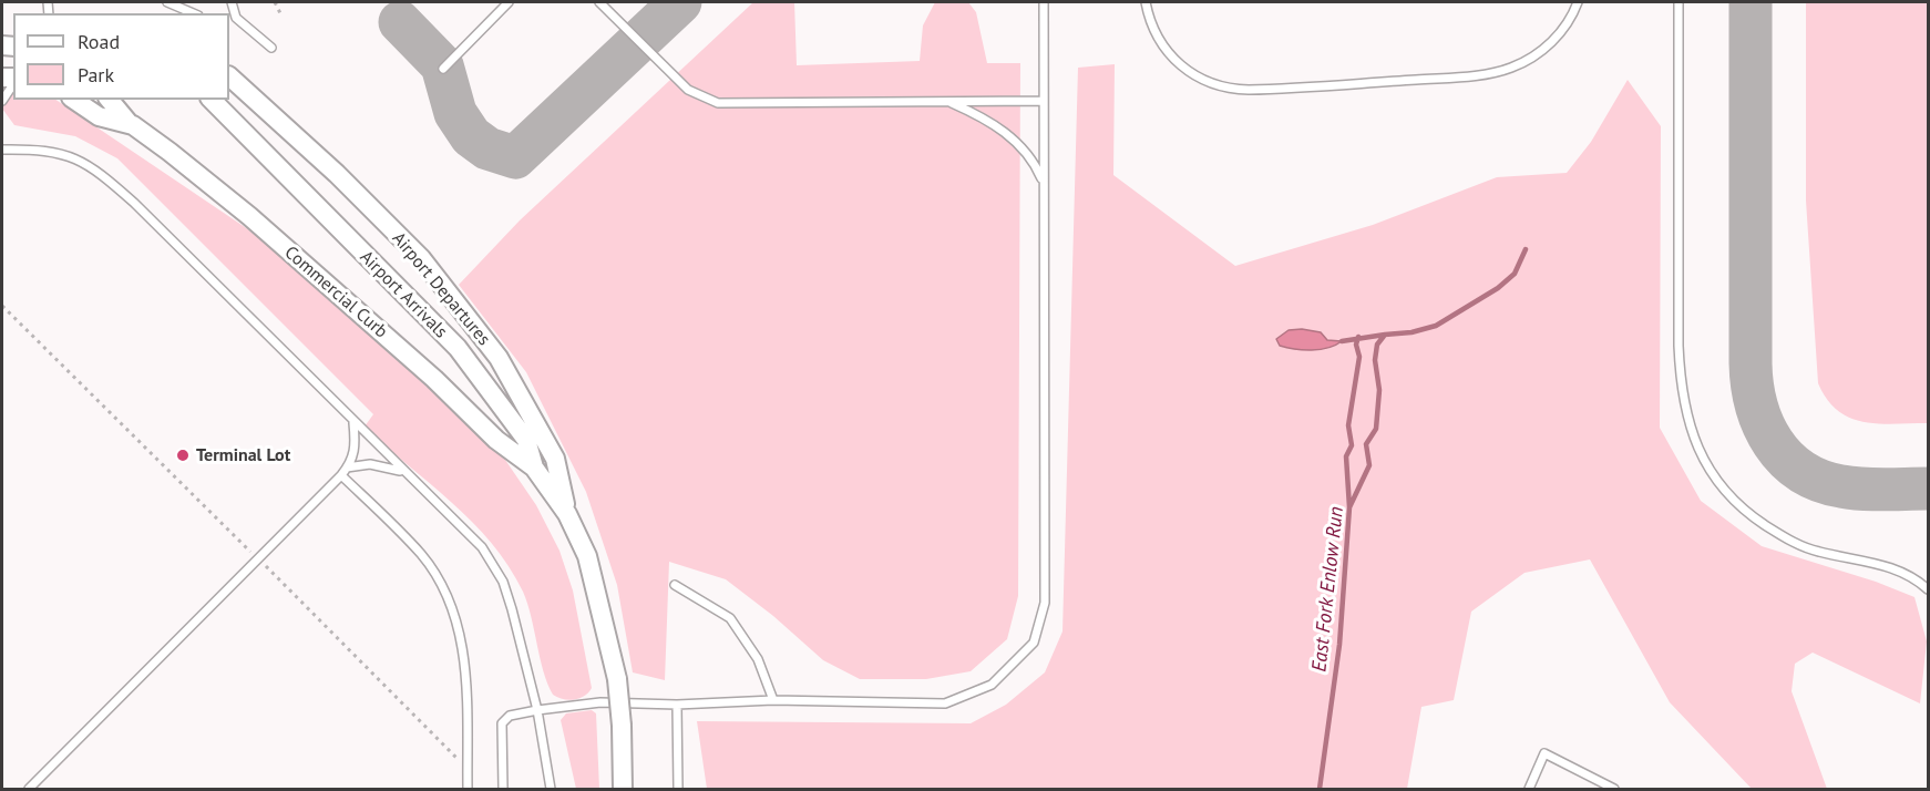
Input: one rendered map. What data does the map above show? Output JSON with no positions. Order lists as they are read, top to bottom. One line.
{"streets":{"street":["Airport Departures","Commercial Curb","Airport Arrivals"]},"crossings":[["Airport Departures","Airport Arrivals"],["Commercial Curb","Airport Arrivals"]],"water":["East Fork Enlow Run"],"places":["Terminal Lot"],"legend":["Road","Park"]}
